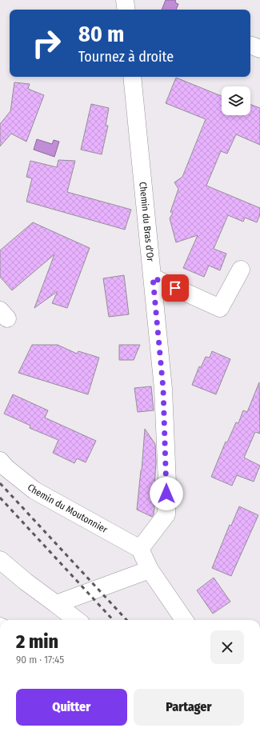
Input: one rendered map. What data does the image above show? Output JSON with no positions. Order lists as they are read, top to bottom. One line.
{"streets":{"street":["Chemin du Bras d'Or","Chemin du Moutonnier"]},"crossings":[["Chemin du Bras d'Or","Chemin du Moutonnier"]],"page":{"turn":["80 m","Tournez à droite"],"heading":["2 min","90 m · 17:45"],"buttons":["Quitter","Partager"]}}
